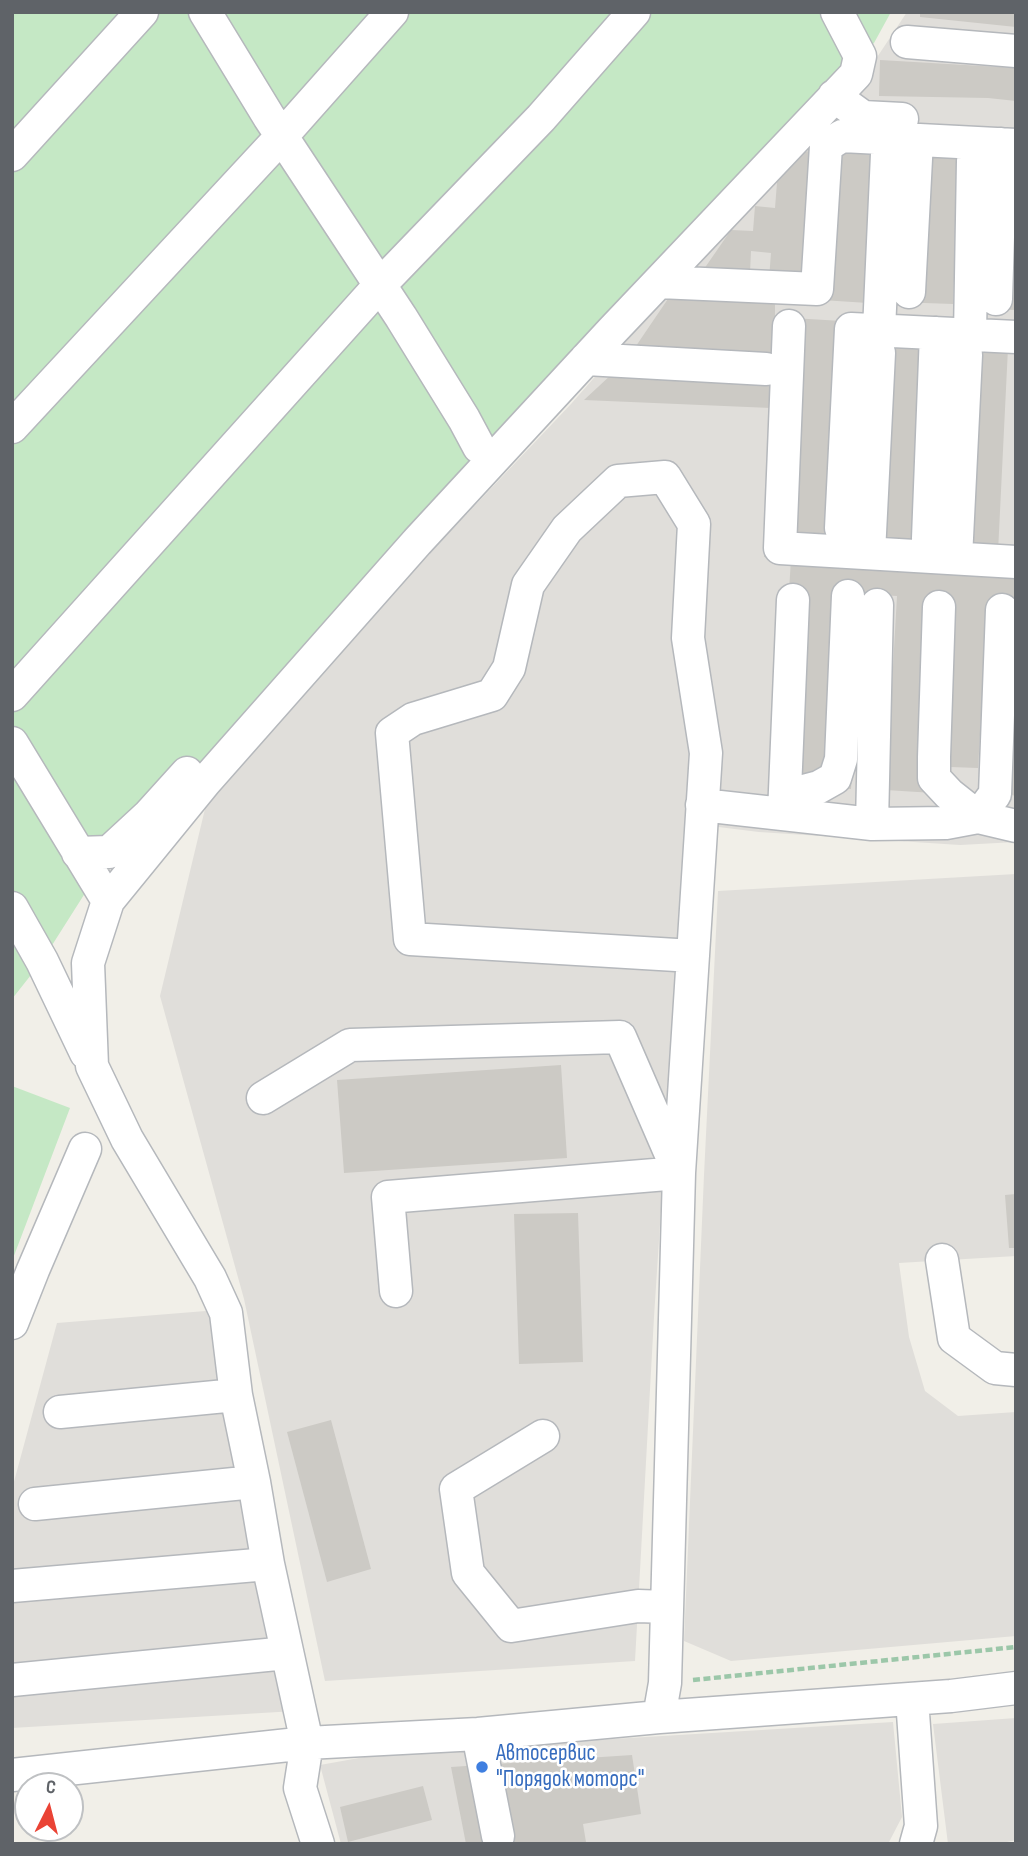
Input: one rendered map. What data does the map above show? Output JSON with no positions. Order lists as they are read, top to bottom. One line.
{"places":["Автосервис \"Порядок моторс\""],"north":"top"}
